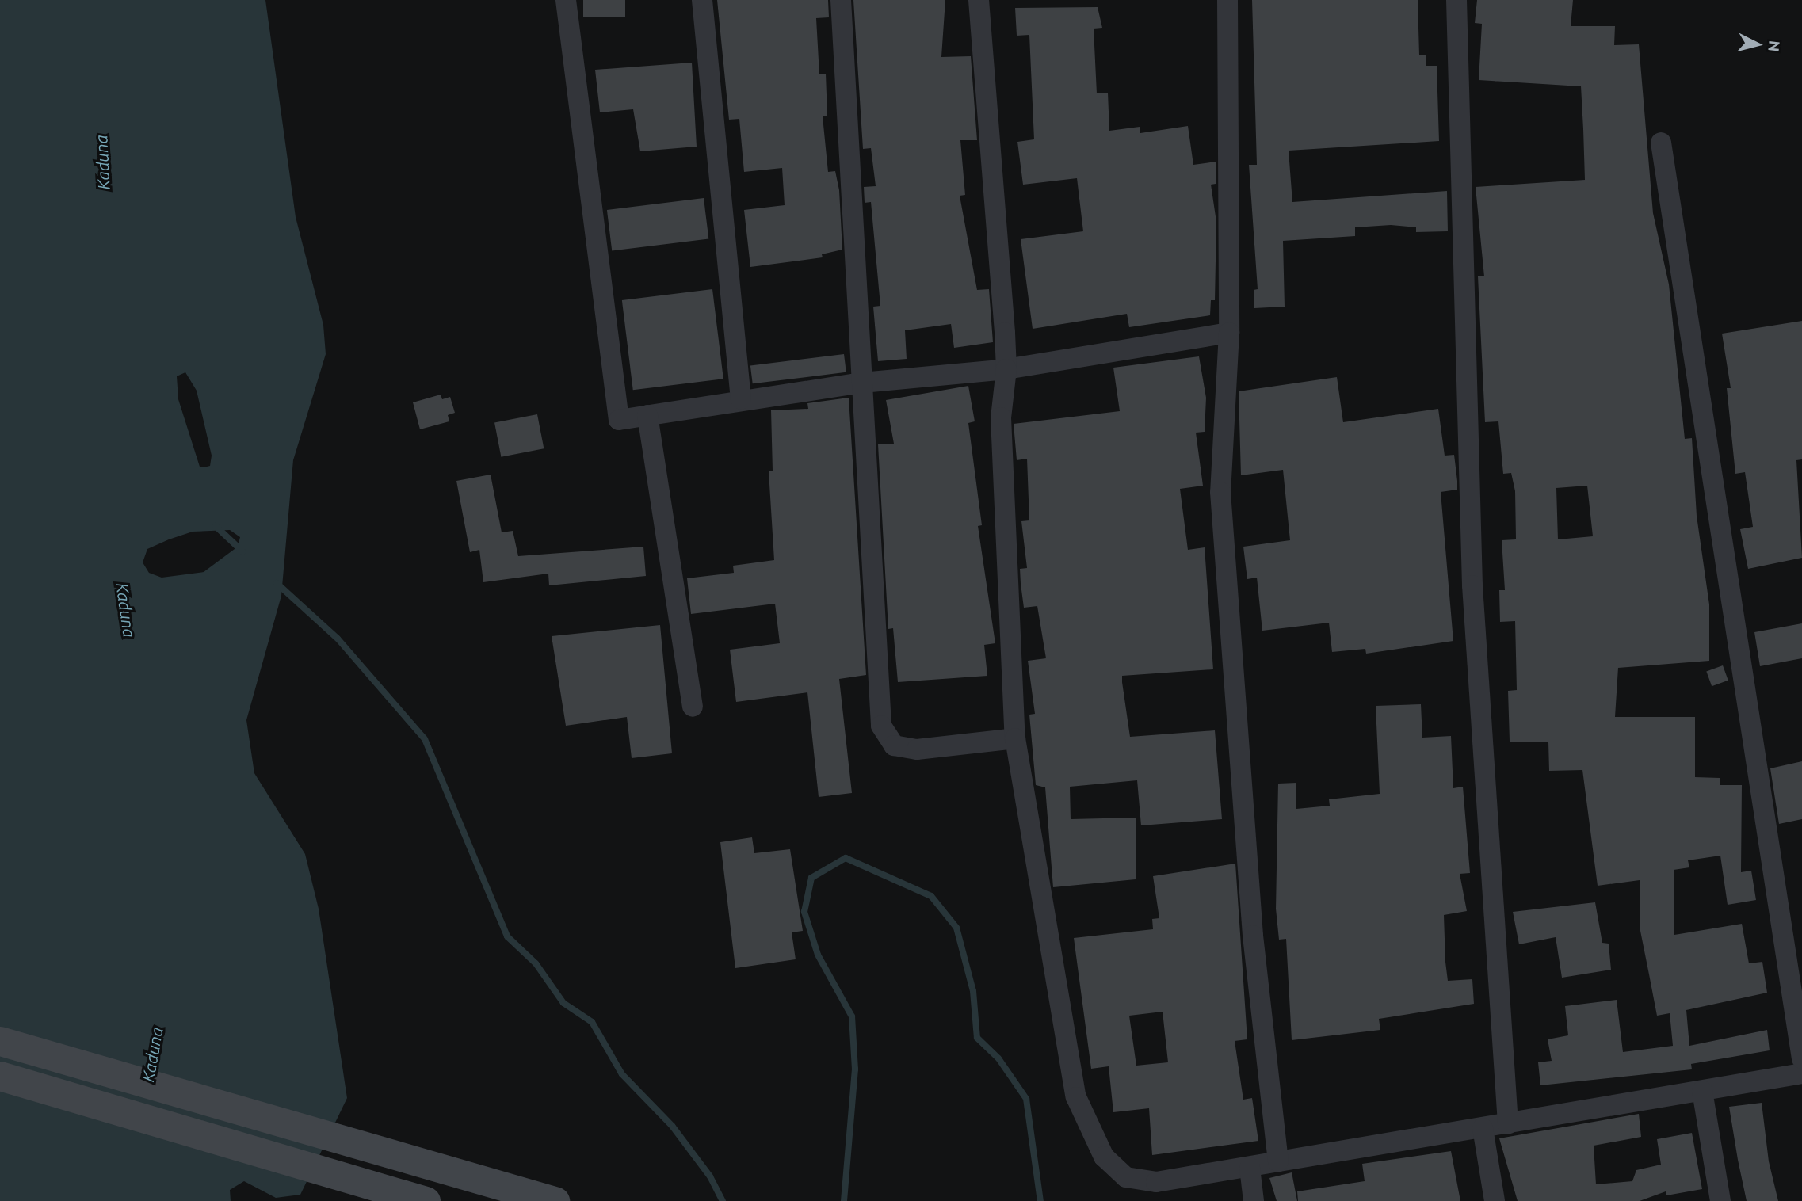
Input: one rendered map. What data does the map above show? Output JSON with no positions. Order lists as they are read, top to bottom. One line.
{"water":["Kaduna"],"north":"right"}
